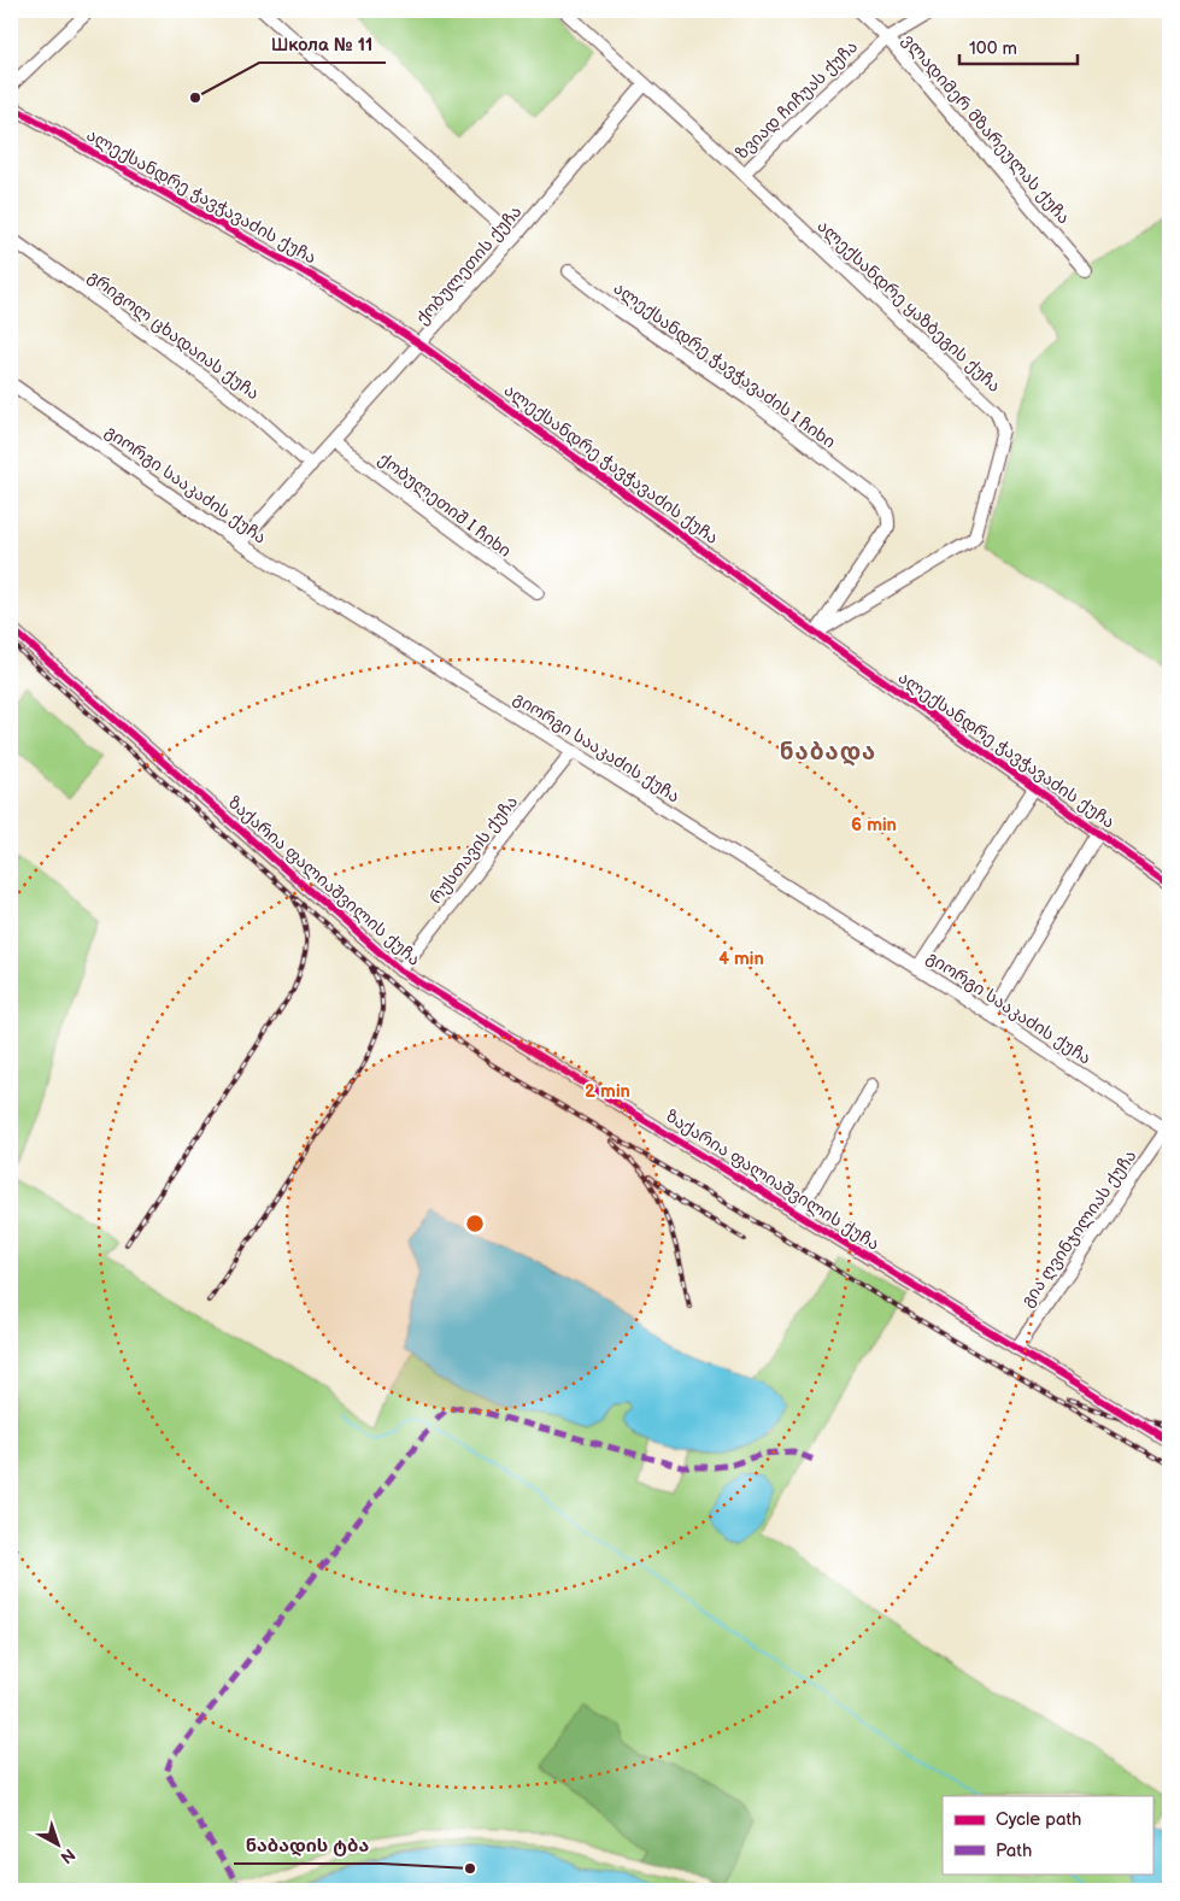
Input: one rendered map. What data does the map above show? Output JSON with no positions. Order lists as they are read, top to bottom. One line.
{"streets":{"street":["ზვიად ჩიჩუას ქუჩა","ვლადიმერ მზარეულას ქუჩა","ალექსანდრე ჭავჭავაძის ქუჩა","ქობულეთის ქუჩა","ალექსანდრე ყაზბეგის ქუჩა","გრიგოლ ცხადაიას ქუჩა","ალექსანდრე ჭავჭავაძის I ჩიხი","გიორგი სააკაძის ქუჩა","ქობულეთიშ I ჩიხი","რუსთავის ქუჩა","ზაქარია ფალიაშვილის ქუჩა","გია ღვინჯილიას ქუჩა"]},"crossings":[["ზვიად ჩიჩუას ქუჩა","ვლადიმერ მზარეულას ქუჩა"],["ზვიად ჩიჩუას ქუჩა","ალექსანდრე ყაზბეგის ქუჩა"],["ალექსანდრე ჭავჭავაძის ქუჩა","ქობულეთის ქუჩა"],["ალექსანდრე ჭავჭავაძის ქუჩა","ალექსანდრე ყაზბეგის ქუჩა"],["ალექსანდრე ჭავჭავაძის ქუჩა","ალექსანდრე ჭავჭავაძის I ჩიხი"],["ქობულეთის ქუჩა","ალექსანდრე ყაზბეგის ქუჩა"],["ქობულეთის ქუჩა","გრიგოლ ცხადაიას ქუჩა"],["ქობულეთის ქუჩა","გიორგი სააკაძის ქუჩა"],["ქობულეთის ქუჩა","ქობულეთიშ I ჩიხი"],["ალექსანდრე ყაზბეგის ქუჩა","ალექსანდრე ჭავჭავაძის I ჩიხი"],["გიორგი სააკაძის ქუჩა","რუსთავის ქუჩა"],["გიორგი სააკაძის ქუჩა","გია ღვინჯილიას ქუჩა"],["რუსთავის ქუჩა","ზაქარია ფალიაშვილის ქუჩა"],["ზაქარია ფალიაშვილის ქუჩა","გია ღვინჯილიას ქუჩა"]],"districts":["ნაბადა"],"places":["Школа № 11","ნაბადის ტბა"],"legend":["Cycle path","Path"],"scale_bar":"100 m","north":"bottom right","rings":["6 min","4 min","2 min"]}
